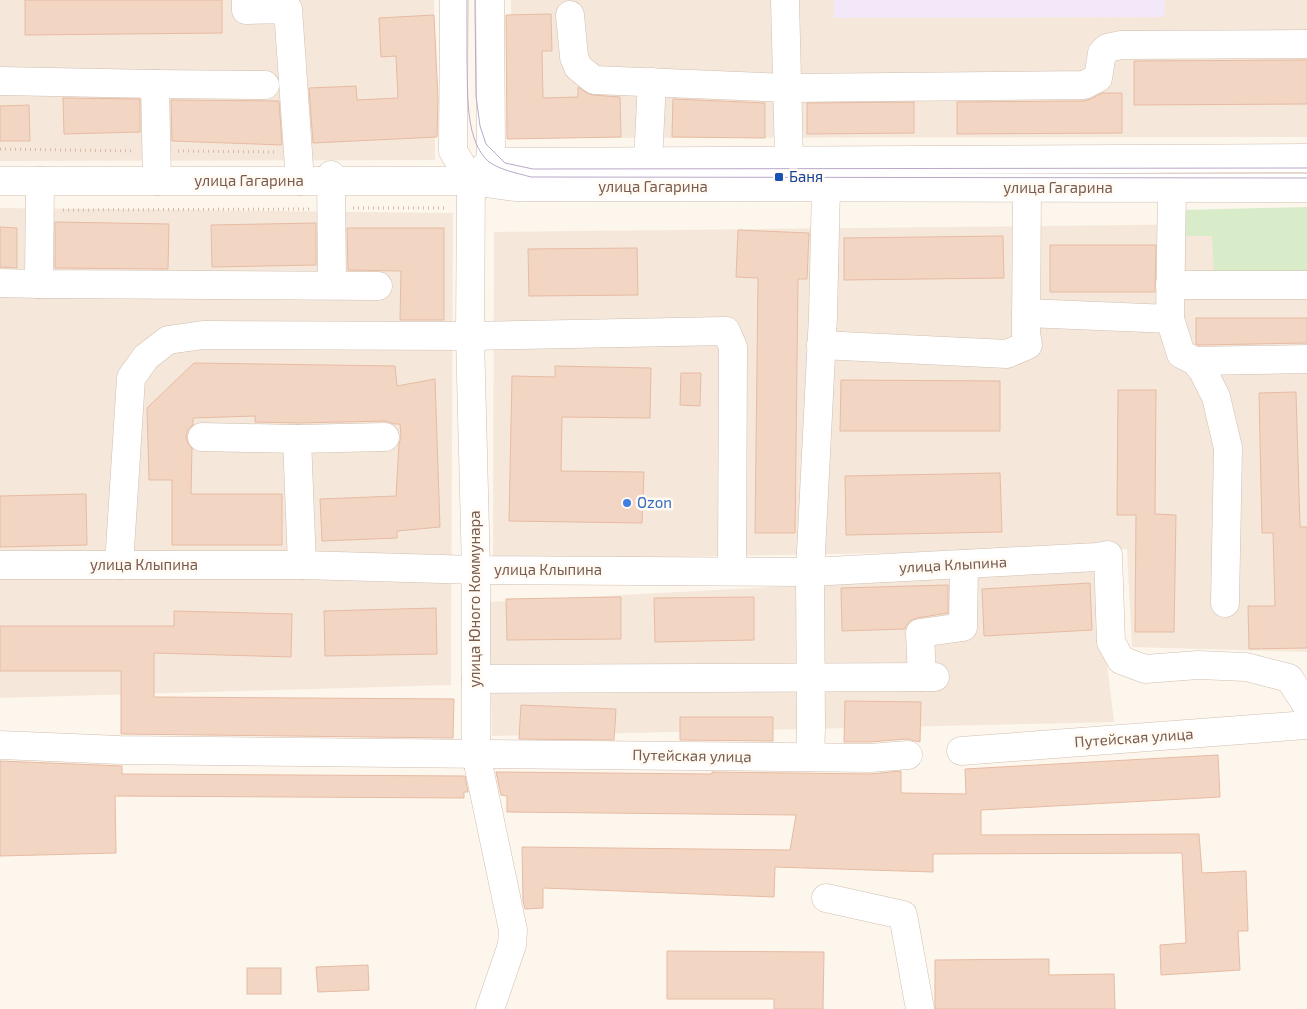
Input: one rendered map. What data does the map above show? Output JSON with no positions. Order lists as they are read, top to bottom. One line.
{"streets":{"street":["улица Гагарина","улица Клыпина","улица Юного Коммунара","Путейская улица"]},"crossings":[["улица Гагарина","улица Юного Коммунара"],["улица Клыпина","улица Юного Коммунара"],["улица Юного Коммунара","Путейская улица"]],"places":{"transit":["Баня"],"other":["Ozon"]}}
